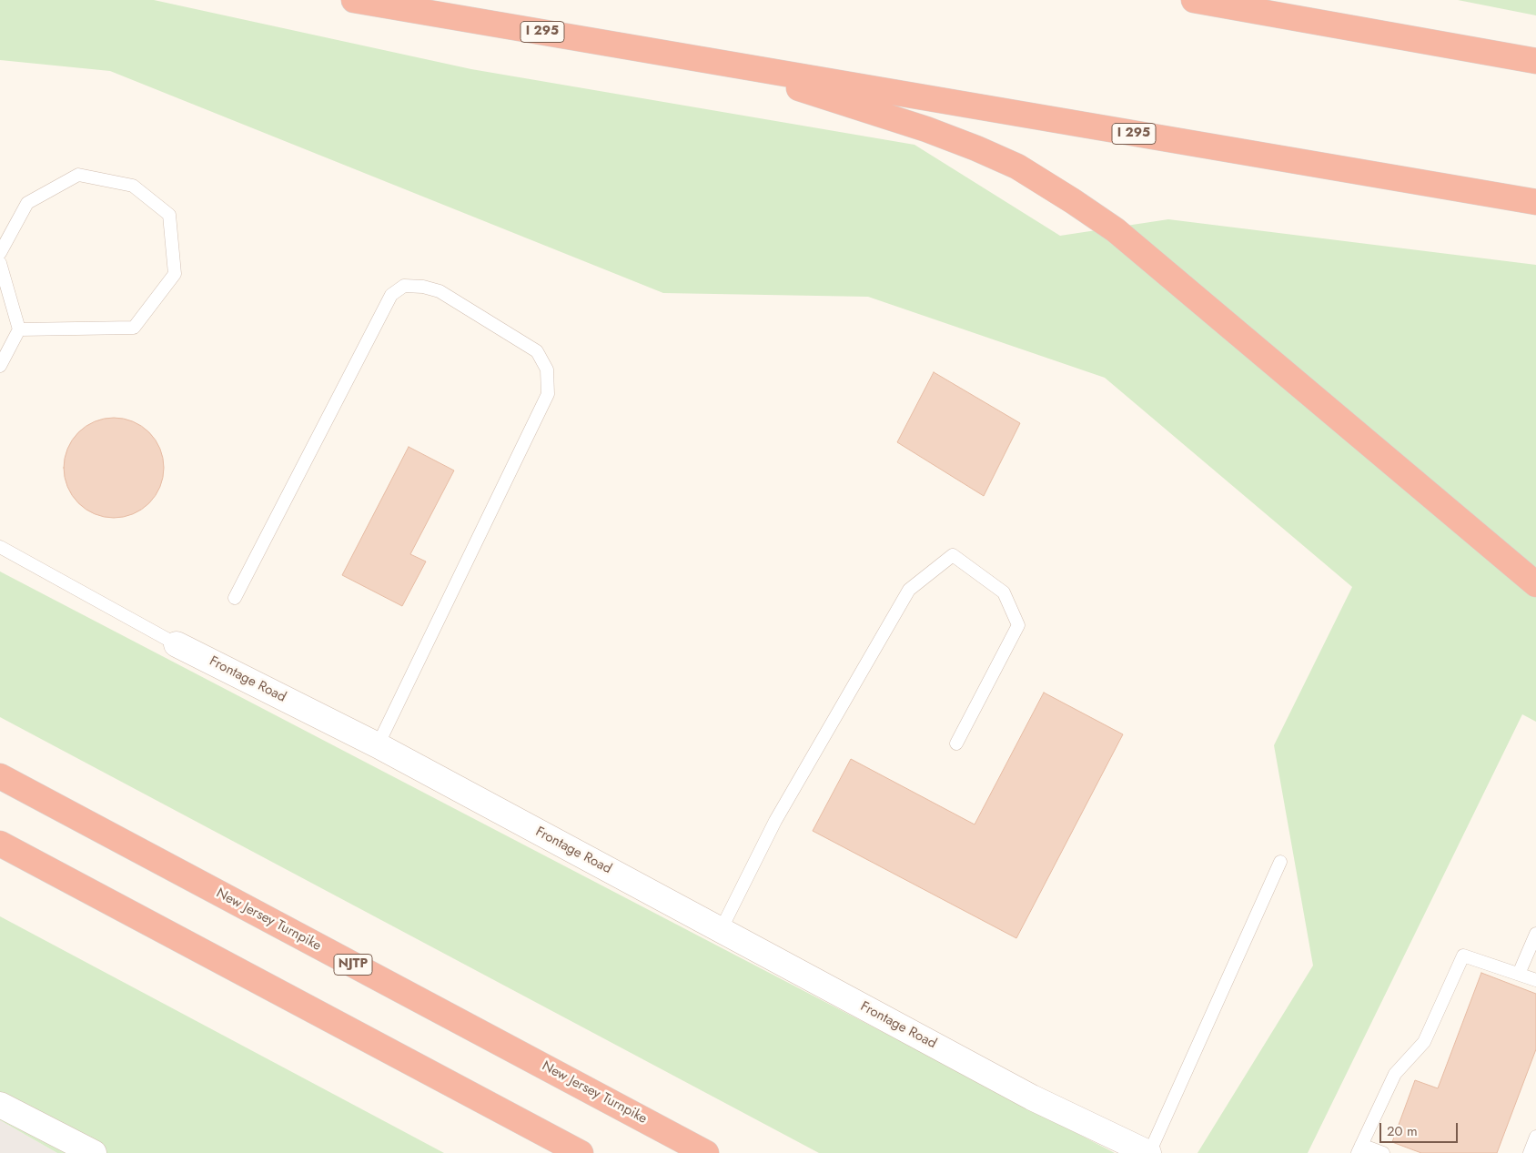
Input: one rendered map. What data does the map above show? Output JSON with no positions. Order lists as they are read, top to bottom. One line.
{"streets":{"highway":["I 295","New Jersey Turnpike","NJTP"],"street":["Frontage Road"]},"scale_bar":"20 m"}
